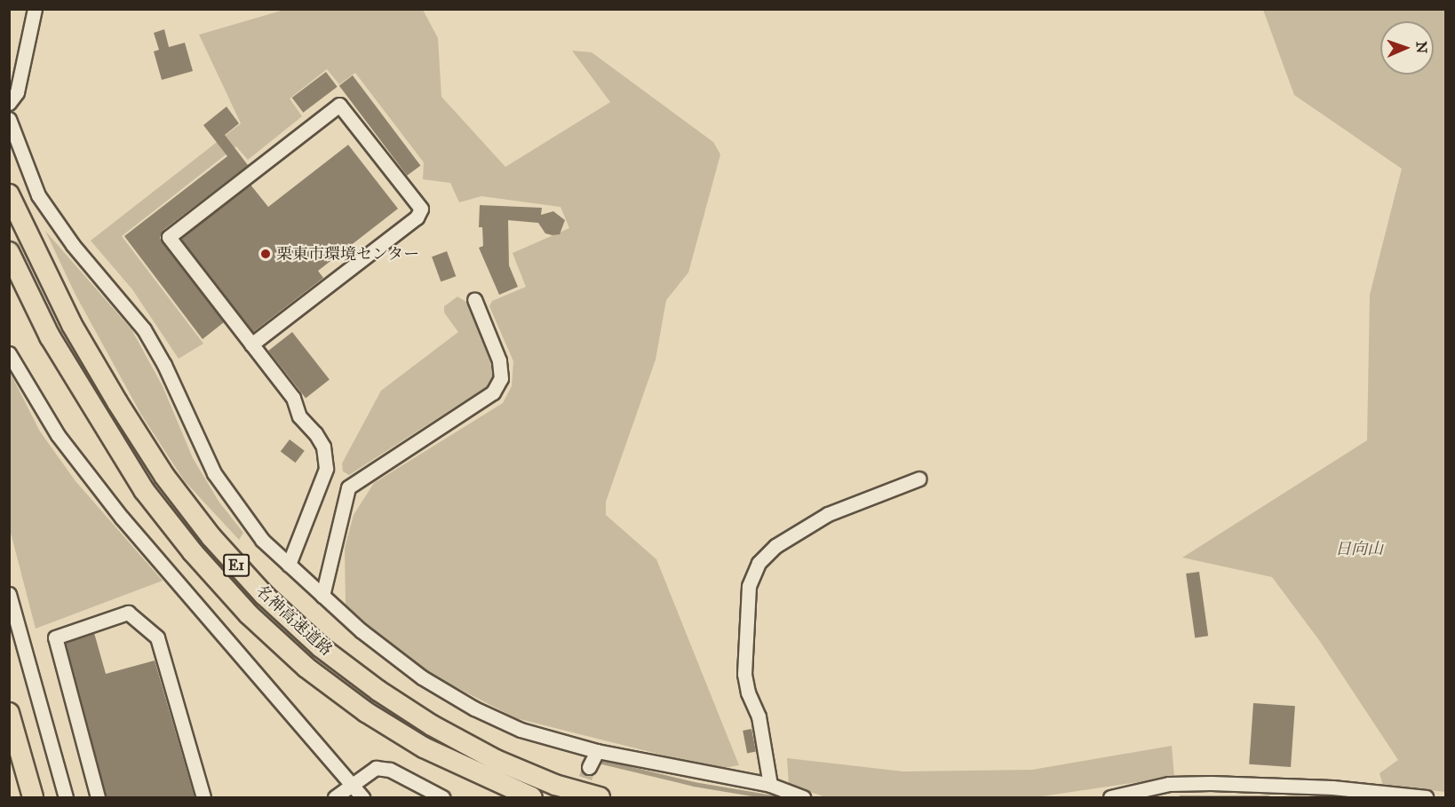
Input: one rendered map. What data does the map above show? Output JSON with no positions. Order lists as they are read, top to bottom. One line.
{"streets":{"highway":["E1","名神高速道路"]},"parks":["日向山"],"places":["栗東市環境センター"],"north":"right"}
